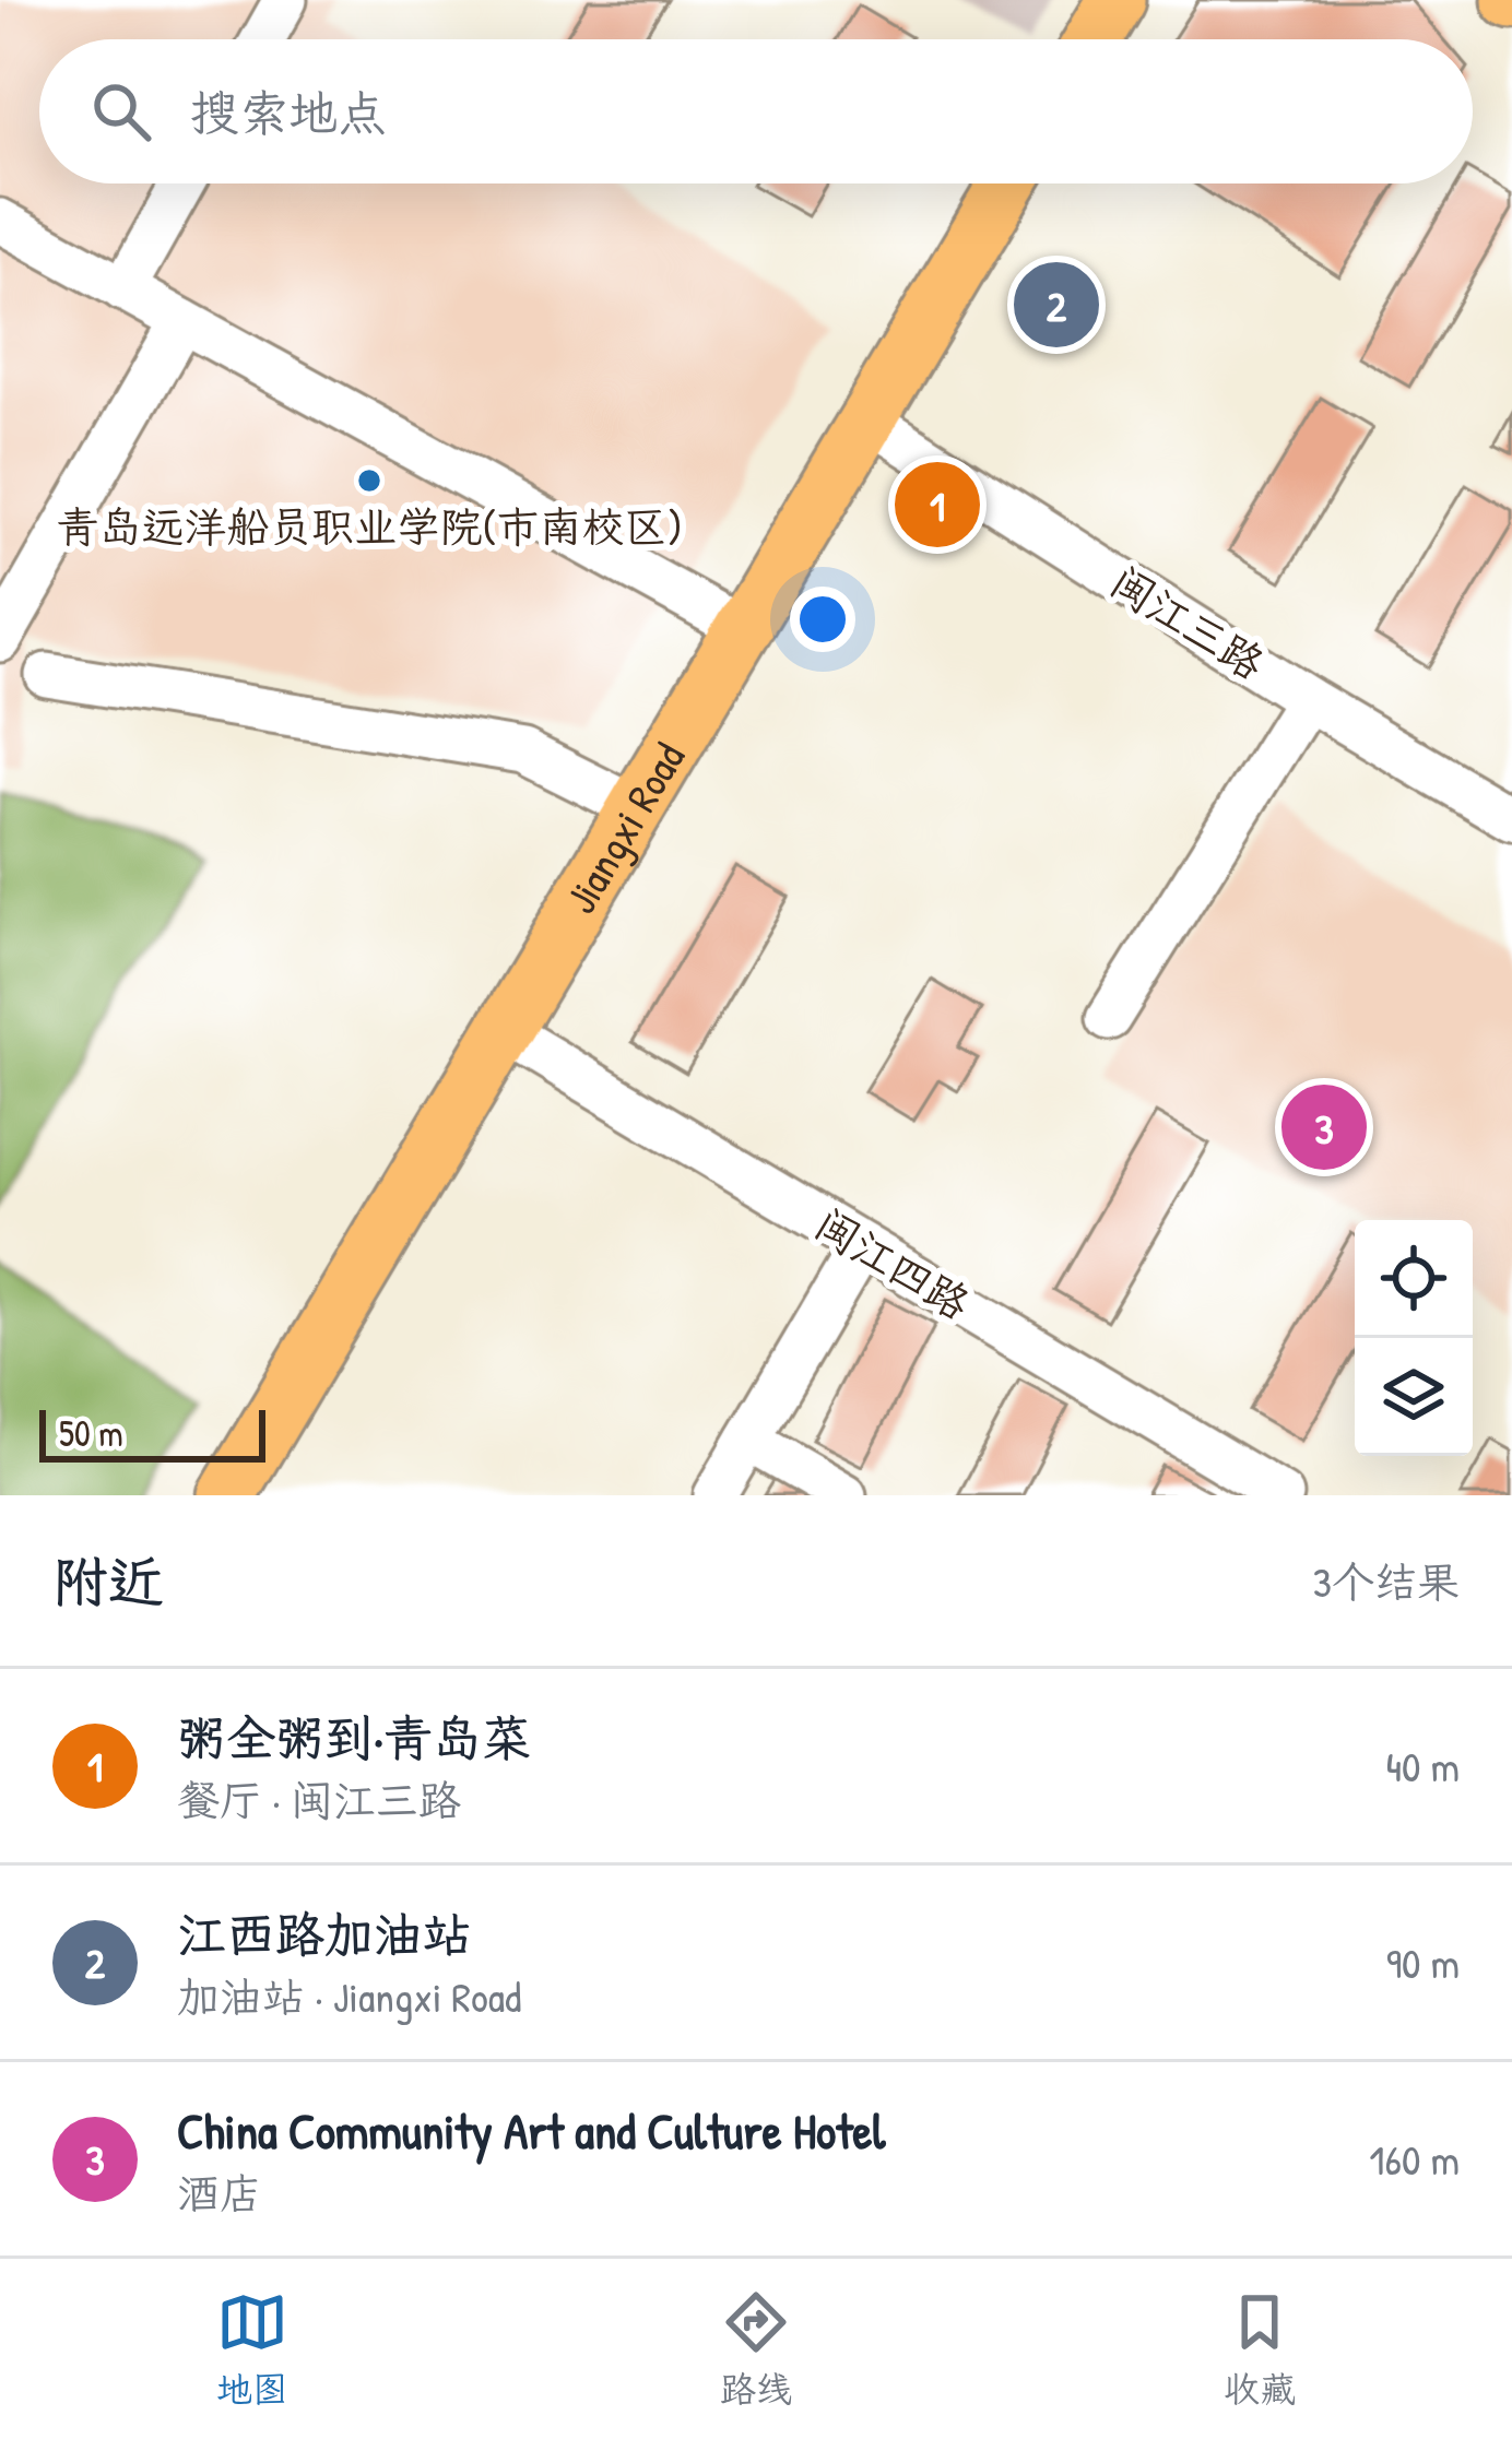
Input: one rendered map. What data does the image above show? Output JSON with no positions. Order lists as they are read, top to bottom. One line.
{"streets":{"main road":["Jiangxi Road"],"street":["闽江三路","闽江四路"]},"crossings":[["闽江三路","Jiangxi Road"],["Jiangxi Road","闽江四路"]],"places":["青岛远洋船员职业学院(市南校区)"],"scale_bar":"50 m","page":{"search":"搜索地点","pins":["2","1","3"],"scale":"50 m","heading":["附近","3个结果"],"list":[{"mark":"1","name":"粥全粥到·青岛菜","note":"餐厅 · 闽江三路","value":"40 m"},{"mark":"2","name":"江西路加油站","note":"加油站 · Jiangxi Road","value":"90 m"},{"mark":"3","name":"China Community Art and Culture Hotel","note":"酒店","value":"160 m"}],"nav":["地图","路线","收藏"]}}
